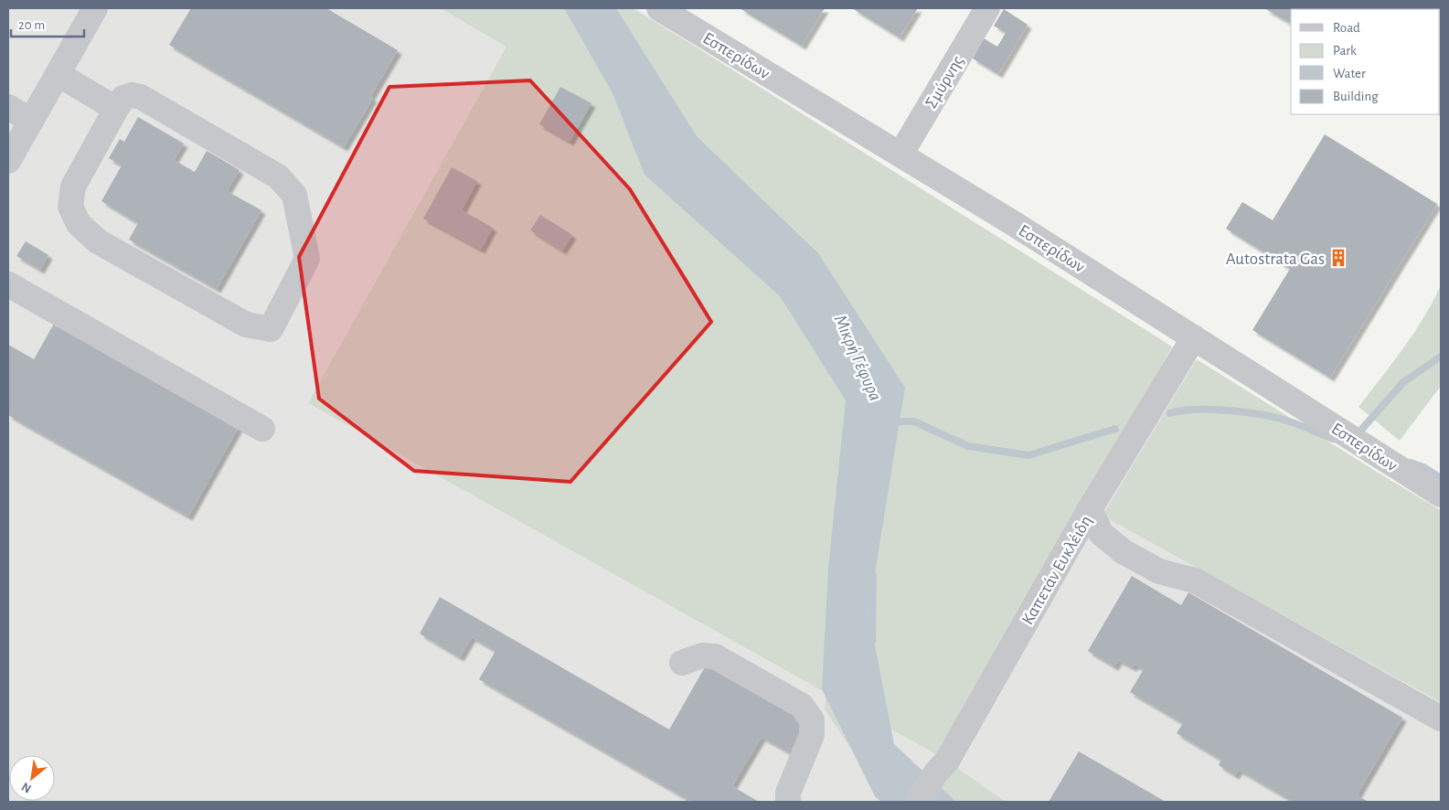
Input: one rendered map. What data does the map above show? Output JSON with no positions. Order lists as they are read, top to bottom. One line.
{"streets":{"street":["Εσπερίδων","Σμύρνης","Καπετάν Ευκλέιδη"]},"crossings":[["Εσπερίδων","Σμύρνης"],["Εσπερίδων","Καπετάν Ευκλέιδη"]],"water":["Μικρή Γέφυρα"],"places":{"building":["Autostrata Gas"]},"legend":["Road","Park","Water","Building"],"scale_bar":"20 m","north":"bottom left"}
